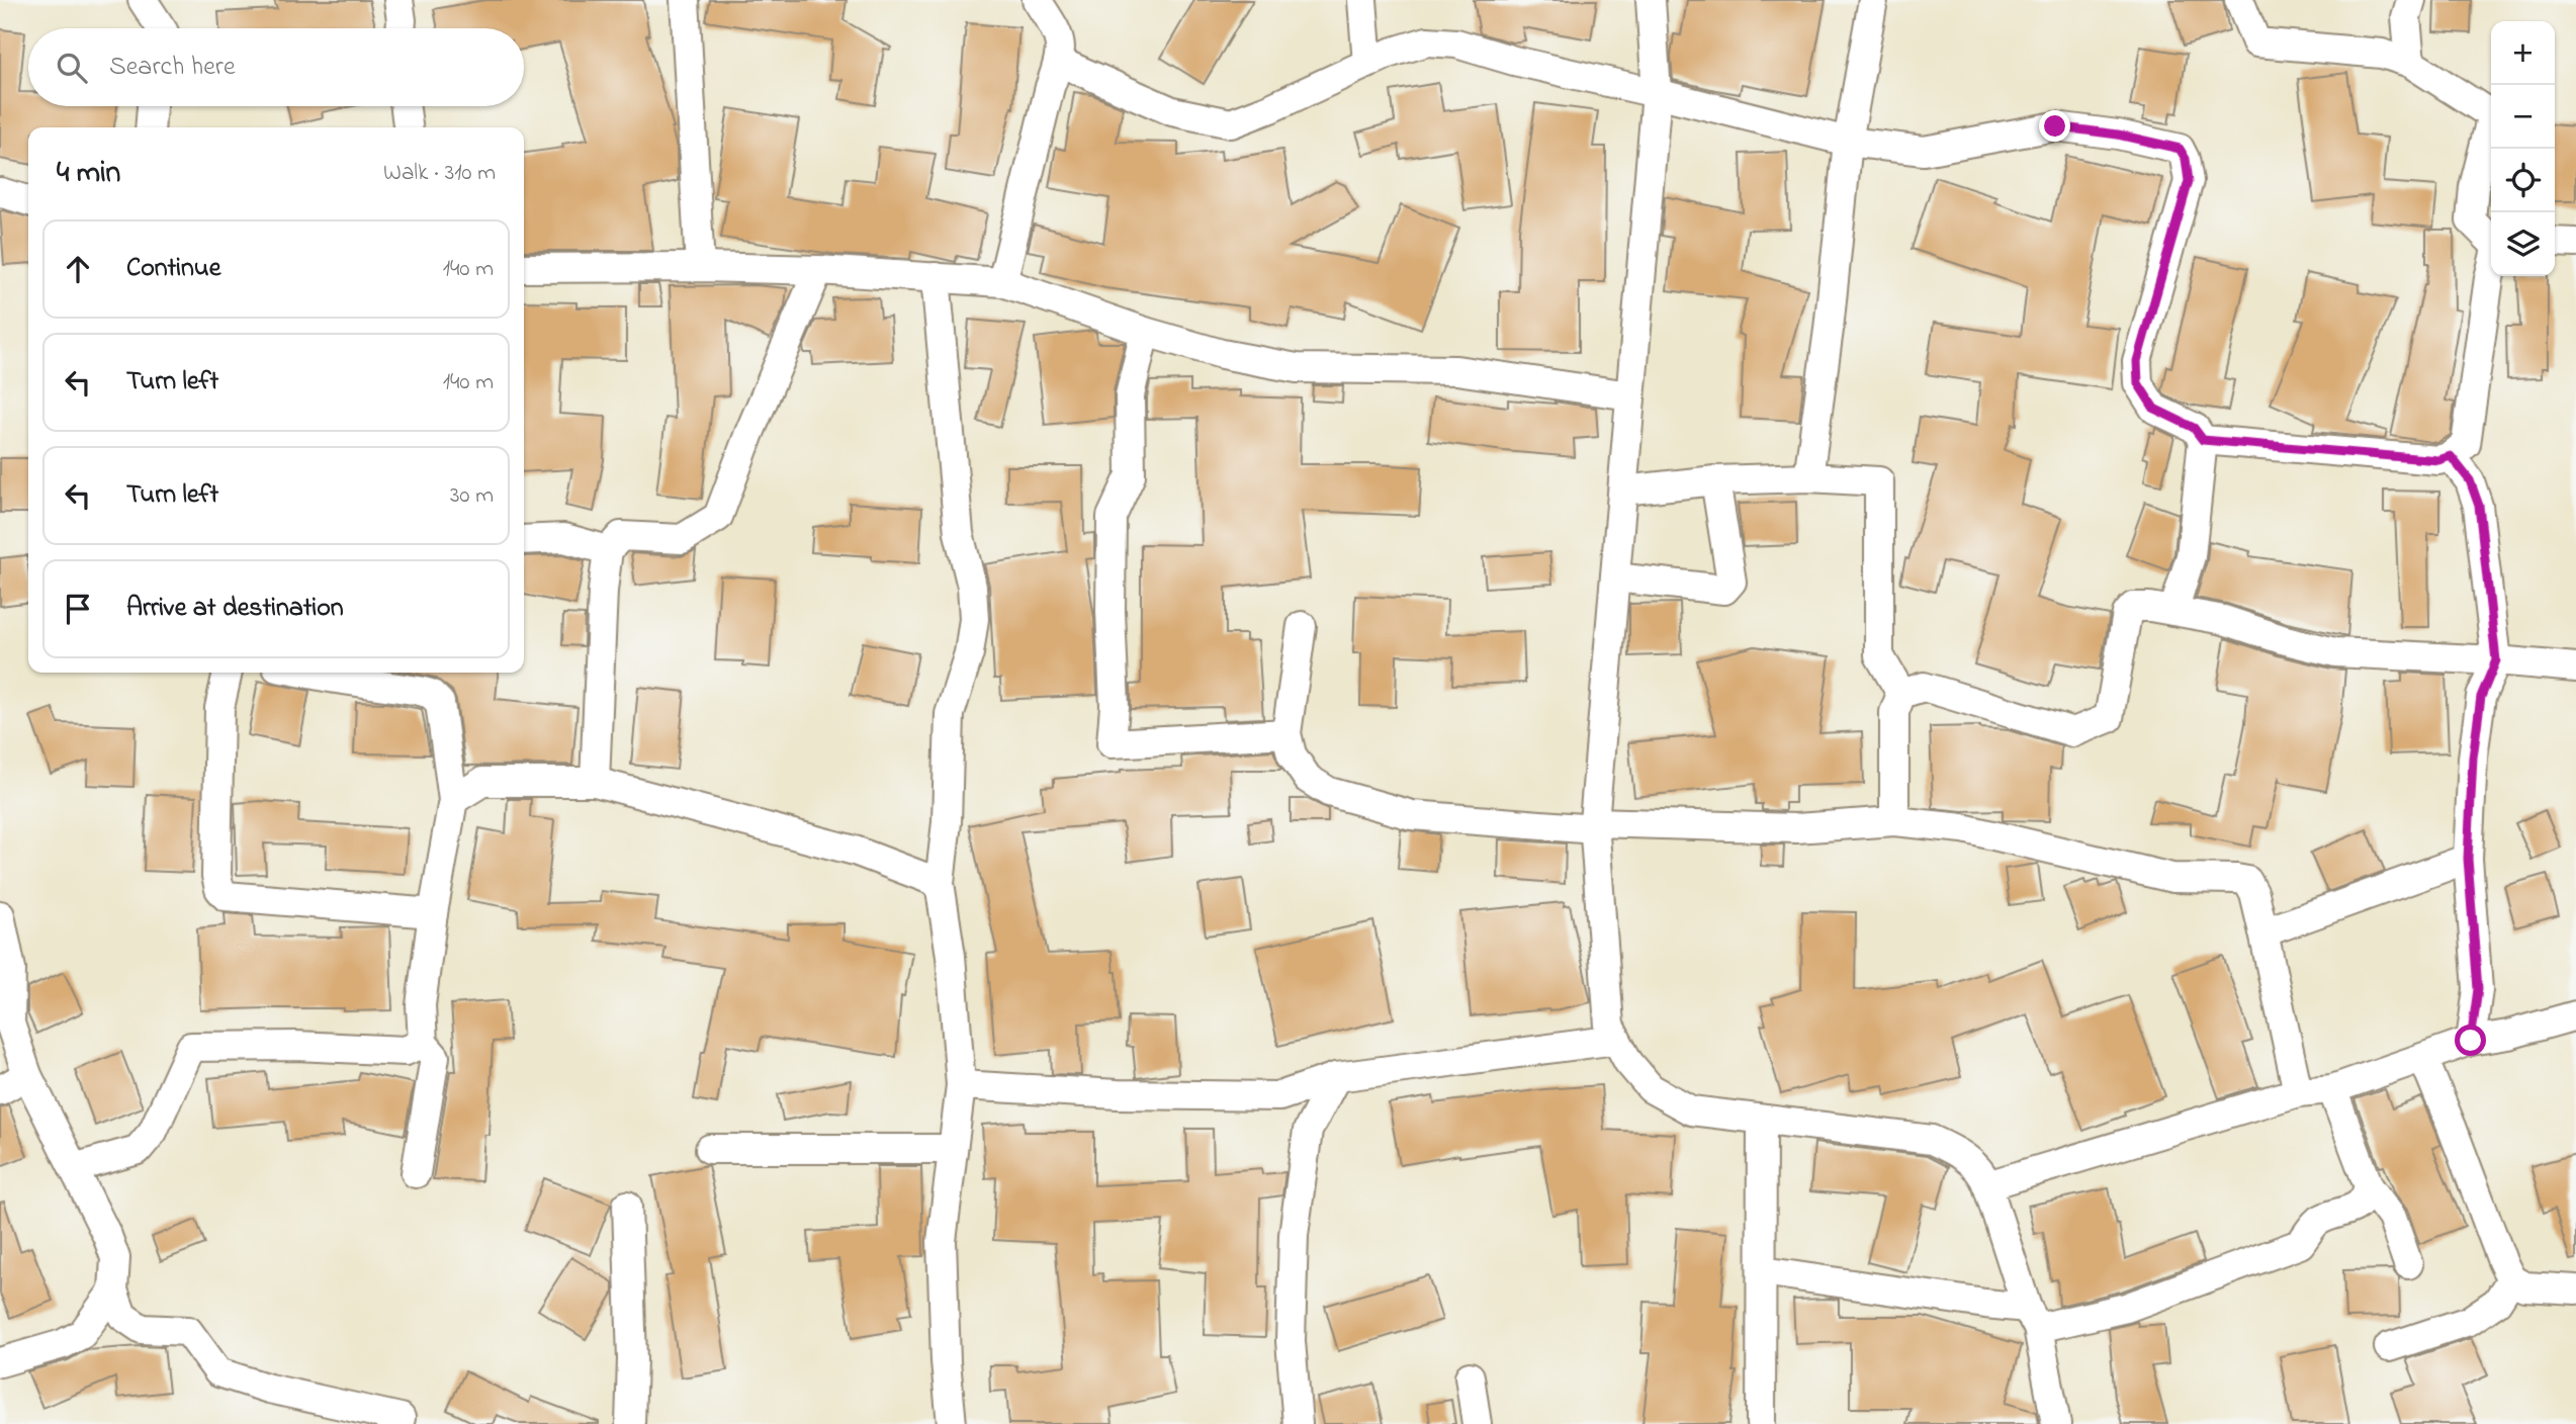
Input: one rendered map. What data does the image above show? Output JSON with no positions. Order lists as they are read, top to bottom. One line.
{"page":{"map_buttons":["+","−"],"search":"Search here","heading":["4 min","Walk · 310 m"],"list":[["Continue","140 m"],["Turn left","140 m"],["Turn left","30 m"],"Arrive at destination"]}}
